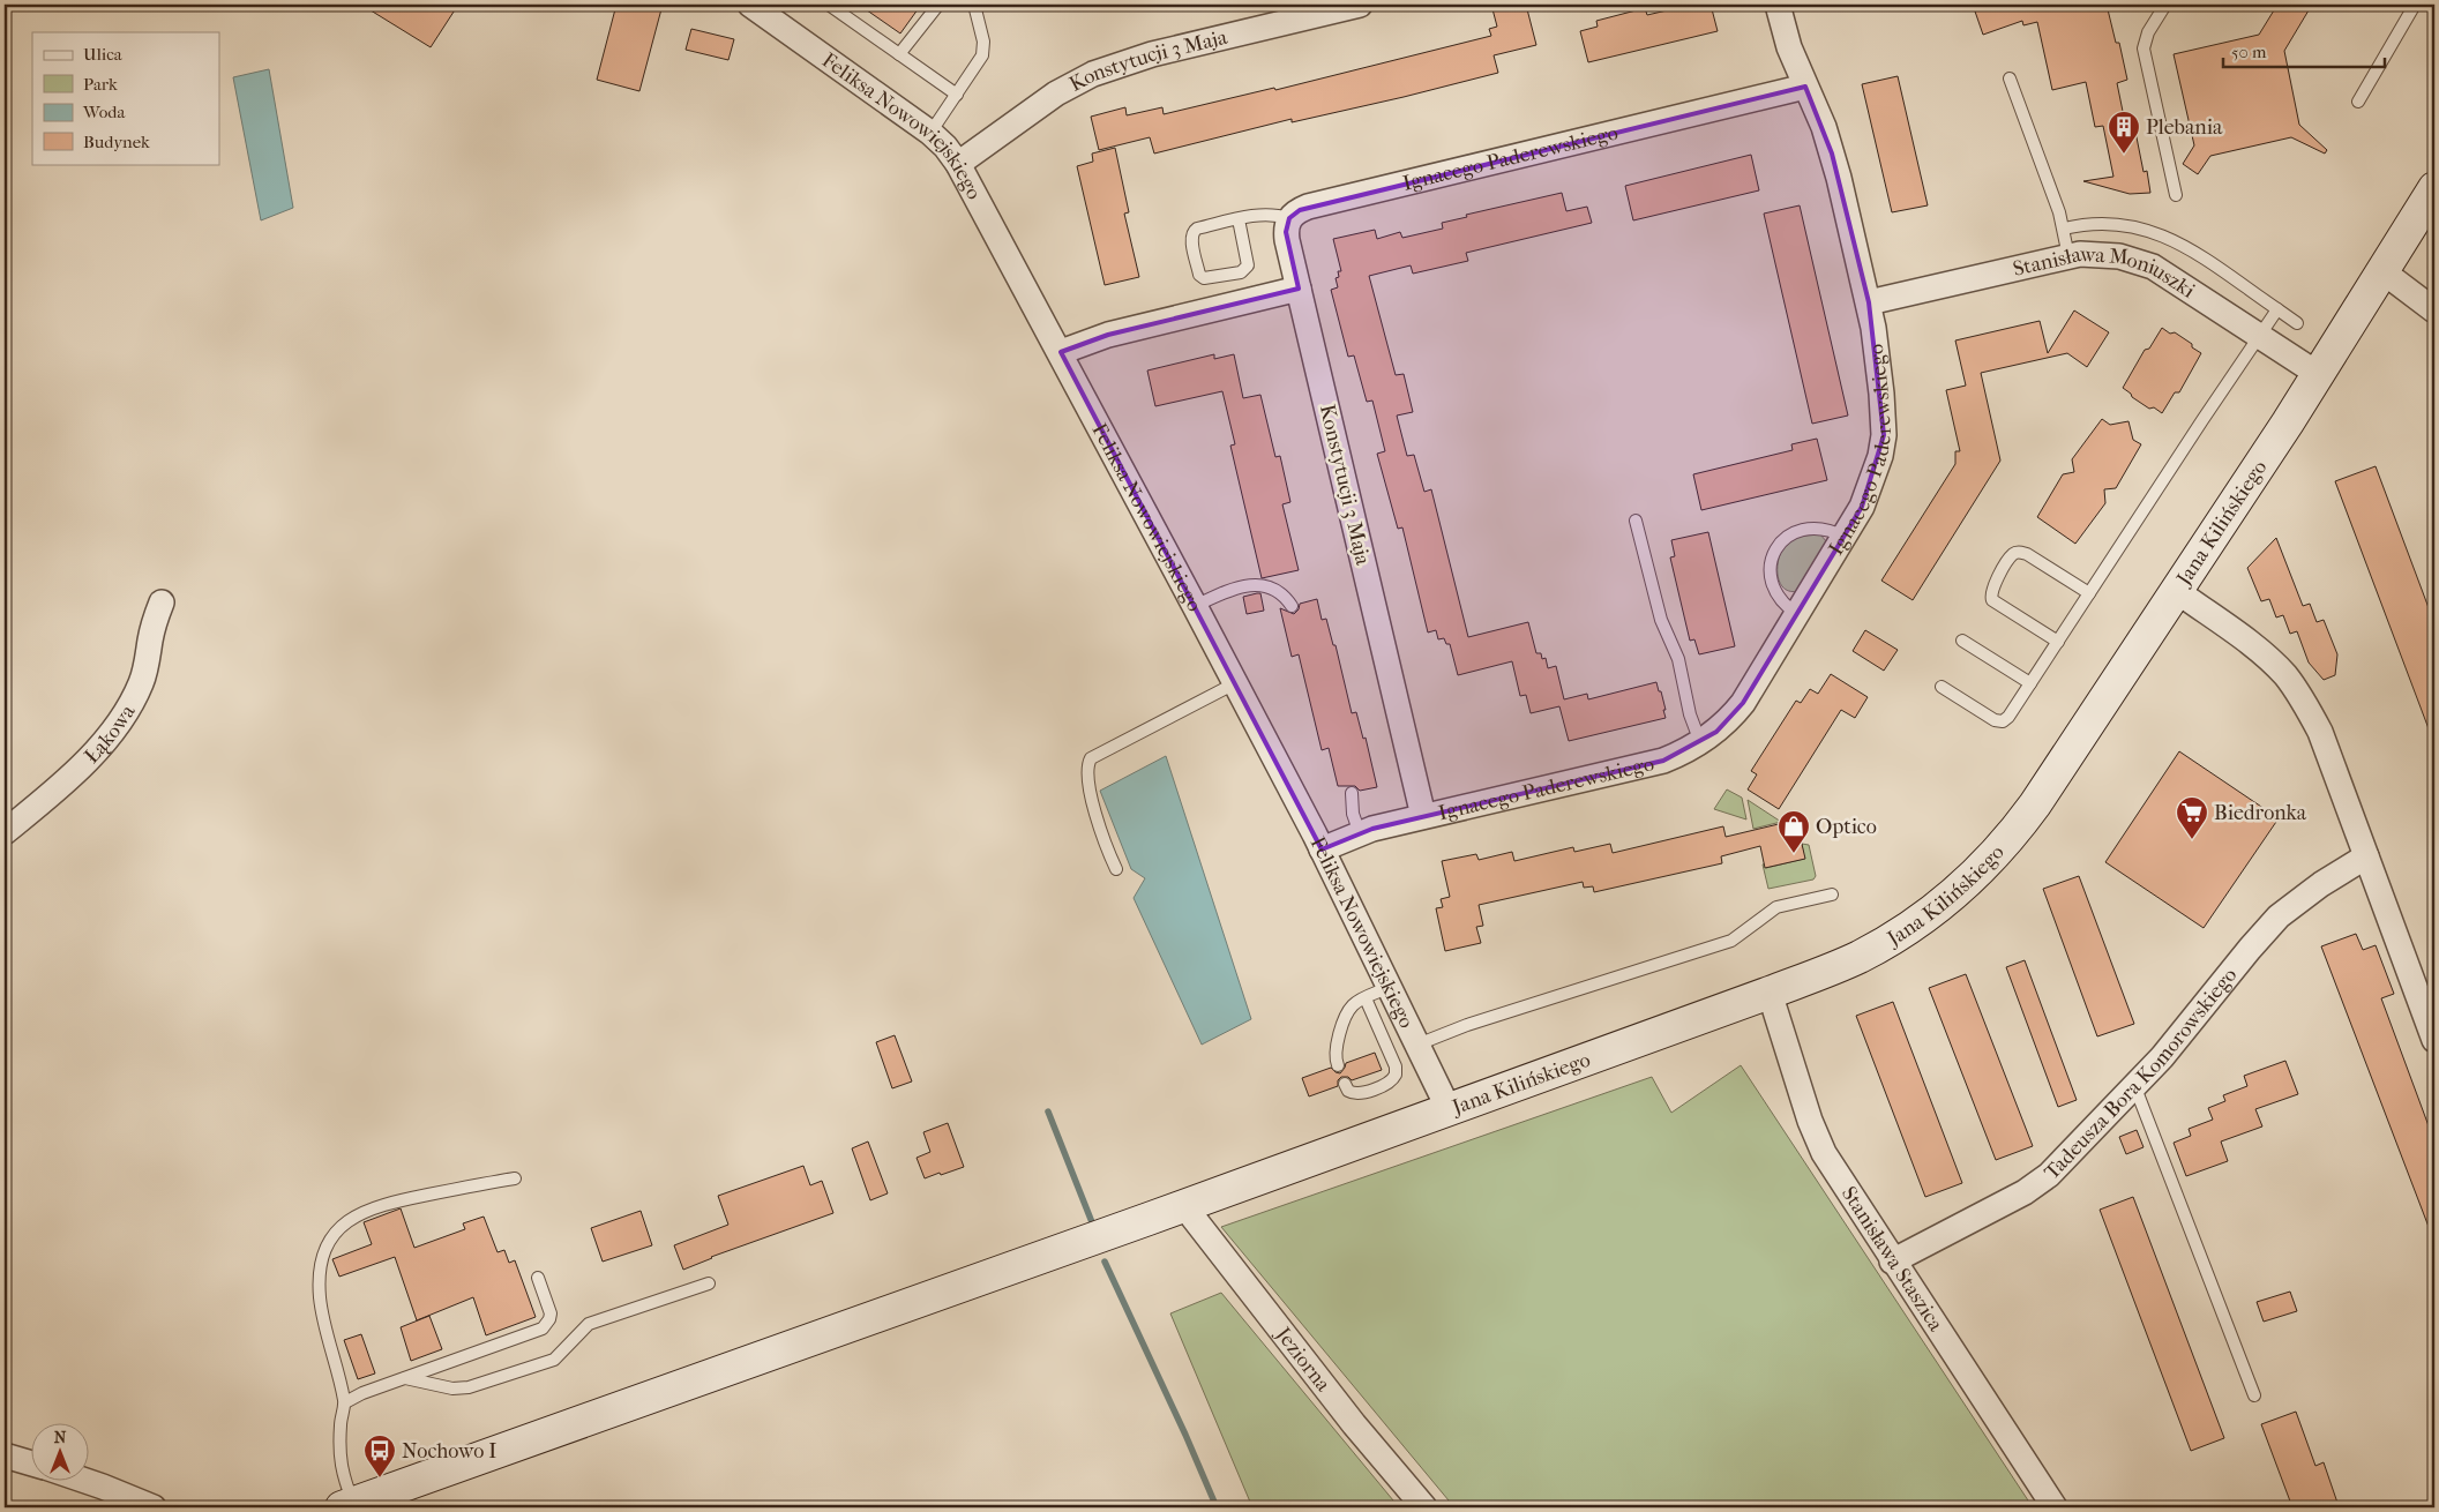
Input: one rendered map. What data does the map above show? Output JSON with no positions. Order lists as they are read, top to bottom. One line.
{"streets":{"main road":["Jana Kilińskiego"],"street":["Konstytucji 3 Maja","Feliksa Nowowiejskiego","Ignacego Paderewskiego","Stanisława Moniuszki","Łąkowa","Tadeusza Bora Komorowskiego","Stanisława Staszica","Jeziorna"]},"crossings":[["Konstytucji 3 Maja","Feliksa Nowowiejskiego"],["Konstytucji 3 Maja","Ignacego Paderewskiego"],["Feliksa Nowowiejskiego","Jana Kilińskiego"],["Ignacego Paderewskiego","Stanisława Moniuszki"],["Stanisława Moniuszki","Jana Kilińskiego"],["Jana Kilińskiego","Stanisława Staszica"],["Jana Kilińskiego","Jeziorna"],["Tadeusza Bora Komorowskiego","Stanisława Staszica"]],"places":{"building":["Plebania"],"supermarket":["Biedronka"],"shop":["Optico"],"bus stop":["Nochowo I"]},"legend":["Ulica","Park","Woda","Budynek"],"scale_bar":"50 m","north":"top"}
